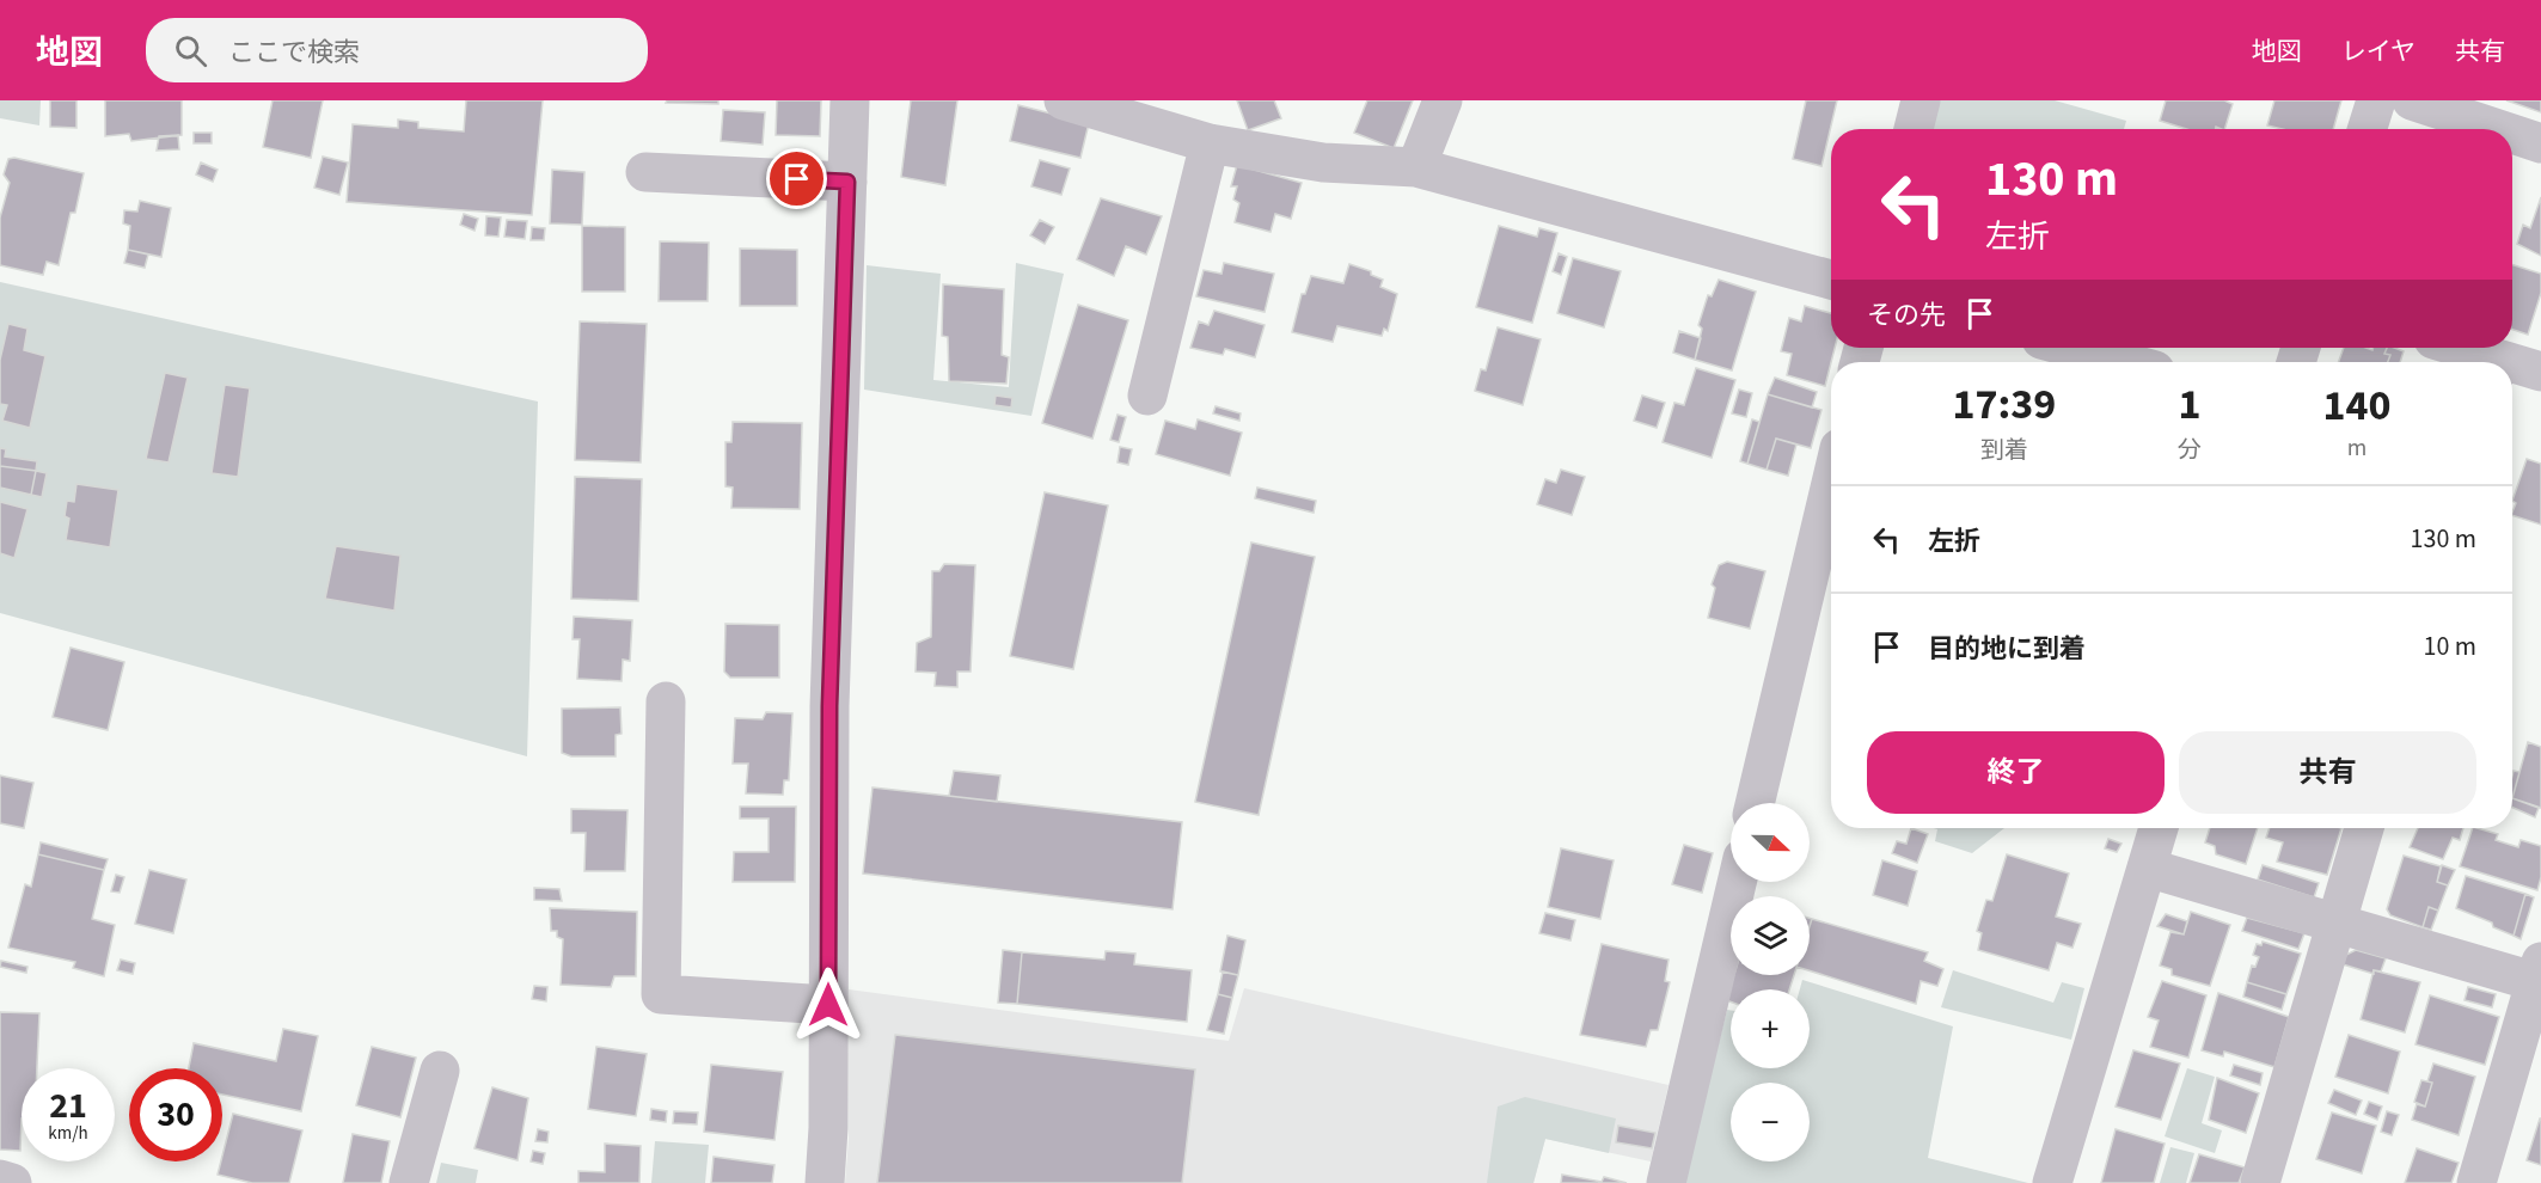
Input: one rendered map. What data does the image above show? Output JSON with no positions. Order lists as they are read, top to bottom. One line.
{"north":"right","page":{"header":"地図","search":"ここで検索","nav":["地図","レイヤ","共有"],"turn":["130 m","左折"],"then":"その先","eta":["17:39","到着","1","分","140","m"],"list":[{"name":"左折","value":"130 m"},{"name":"目的地に到着","value":"10 m"}],"buttons":["終了","共有"],"map_buttons":["+","−"],"speed":"21 km/h","limit":"30"}}
